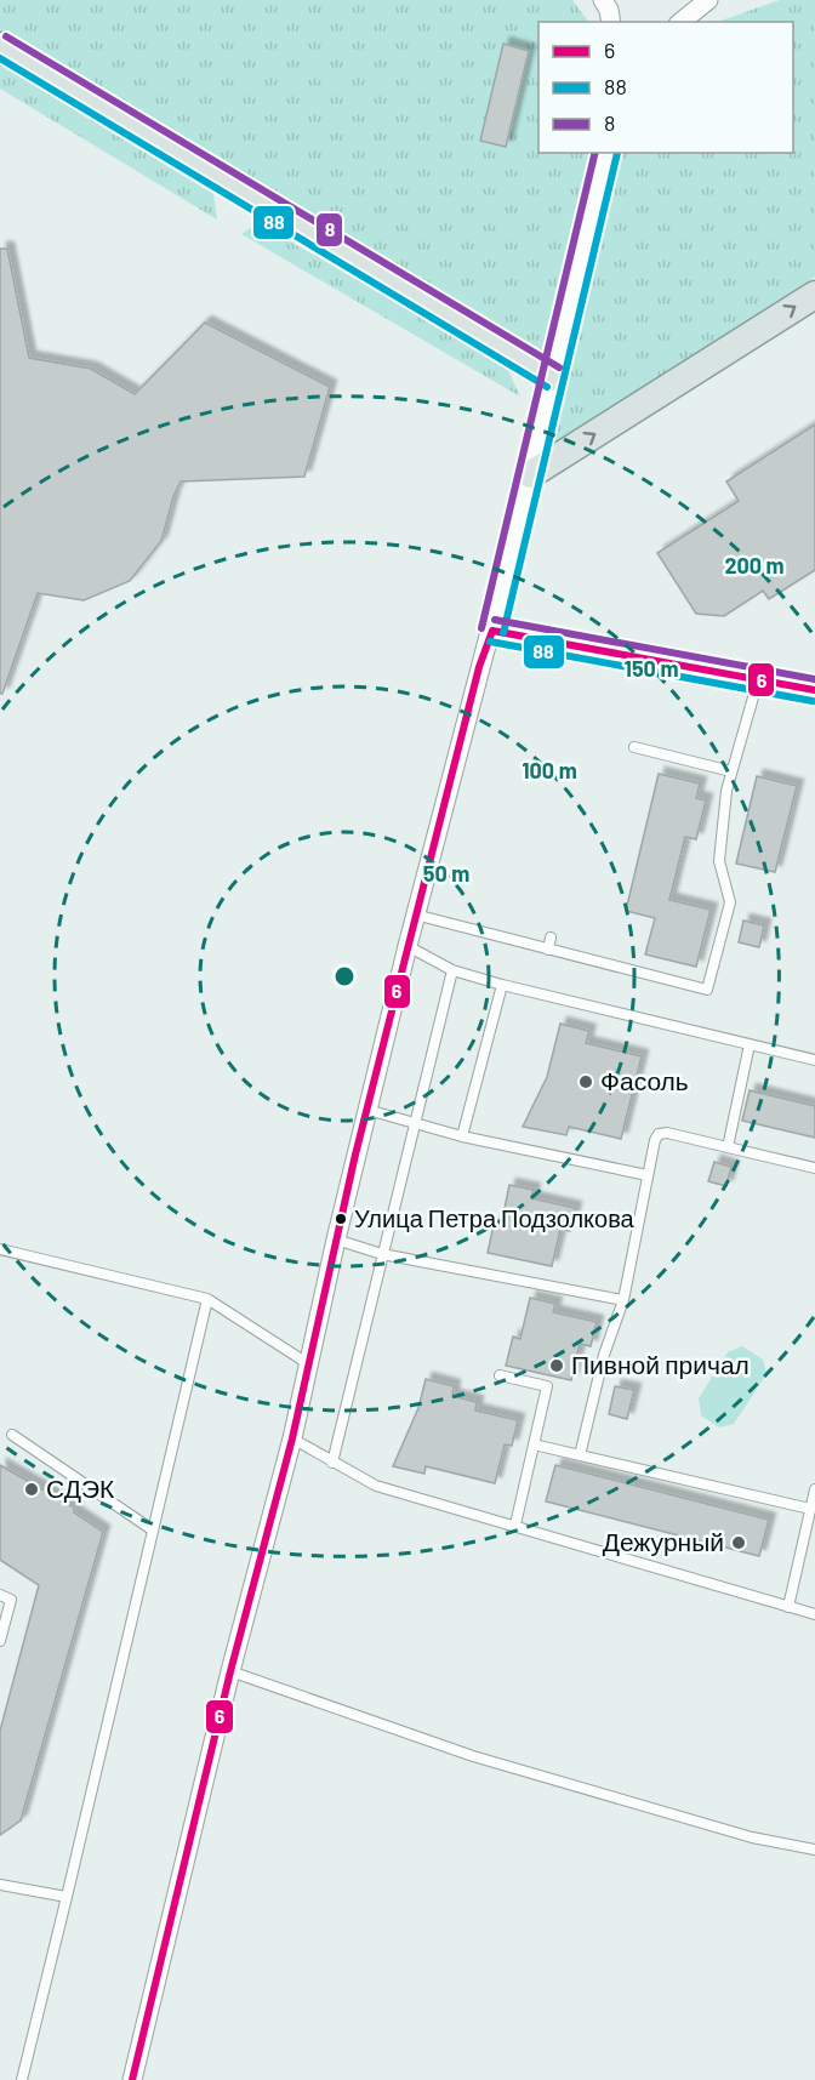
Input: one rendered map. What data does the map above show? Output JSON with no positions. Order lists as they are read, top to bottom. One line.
{"places":["Фасоль","Улица Петра Подзолкова","Пивной причал","СДЭК","Дежурный"],"lines":["transit line 8","transit line 88","transit line 6"],"legend":["6","88","8"],"rings":["200 m","150 m","100 m","50 m"]}
